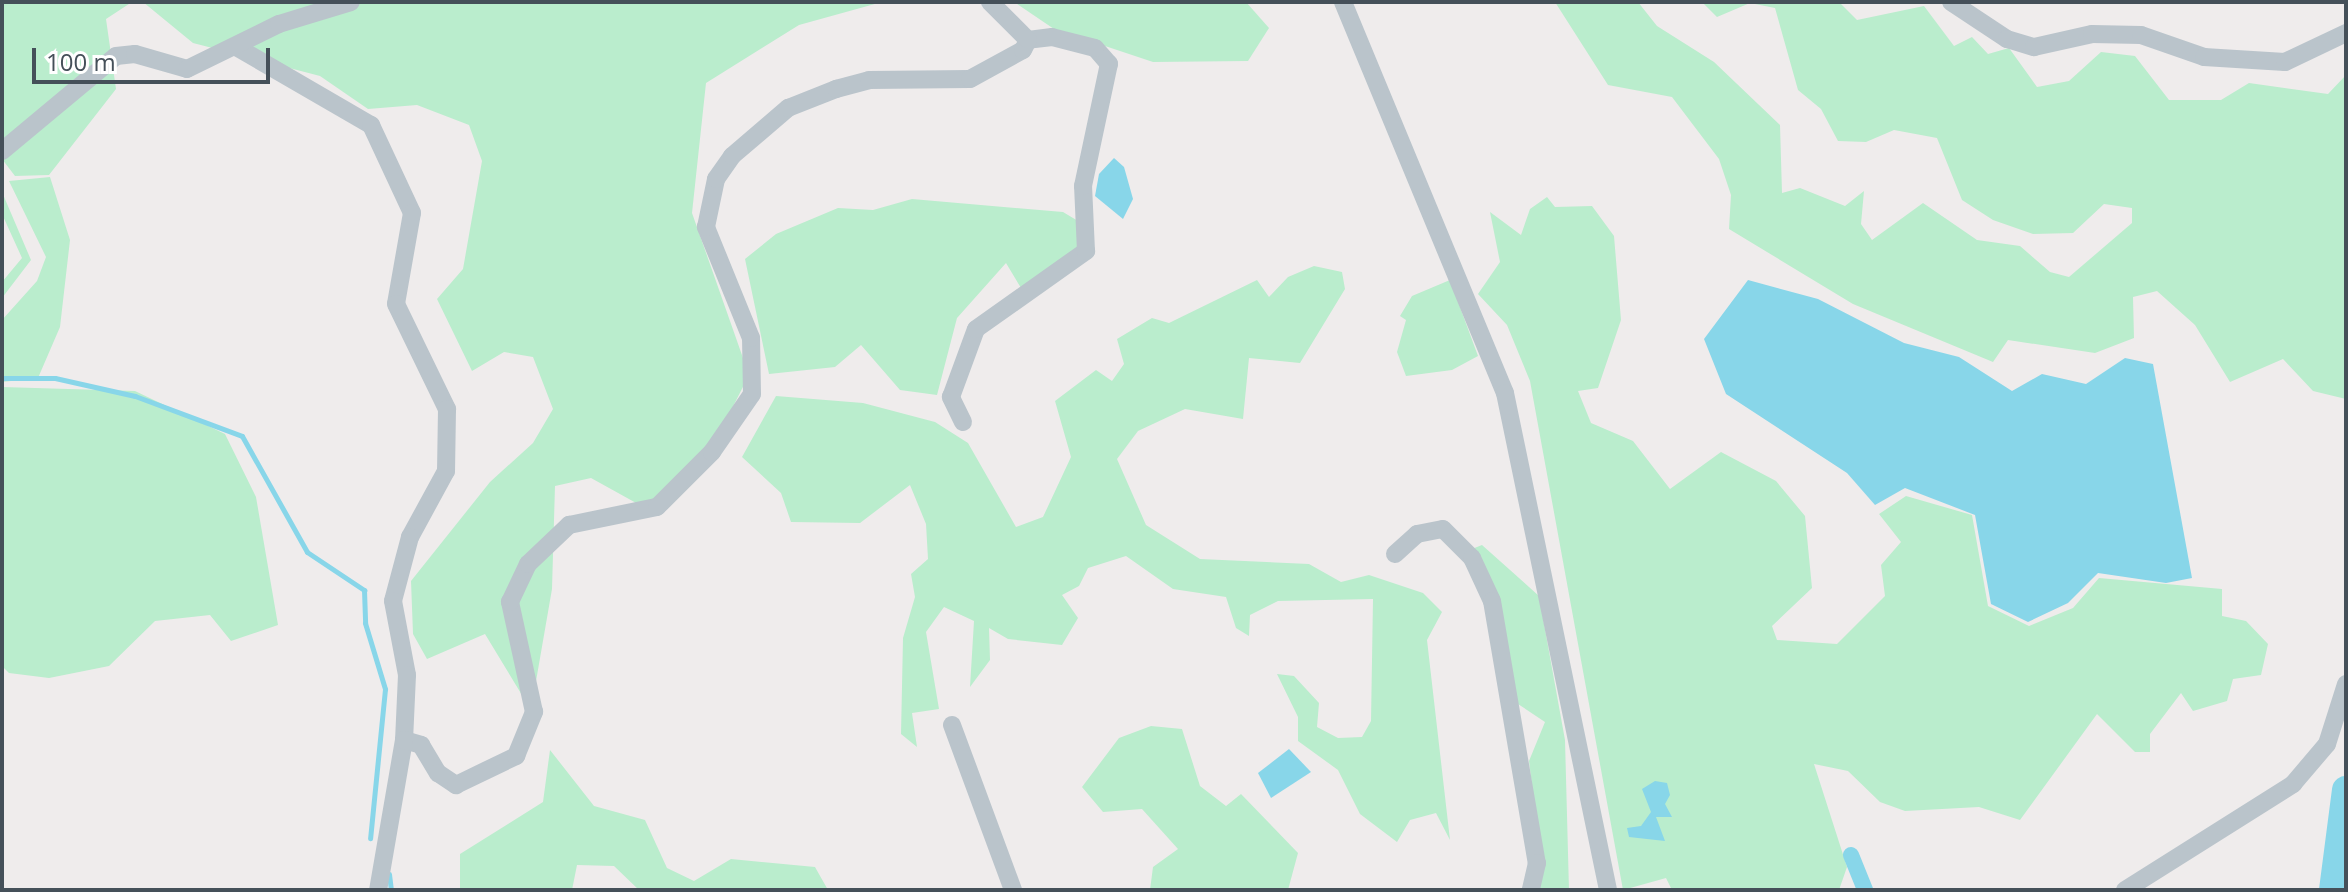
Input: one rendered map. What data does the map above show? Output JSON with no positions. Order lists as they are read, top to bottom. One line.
{"scale_bar":"100 m"}
